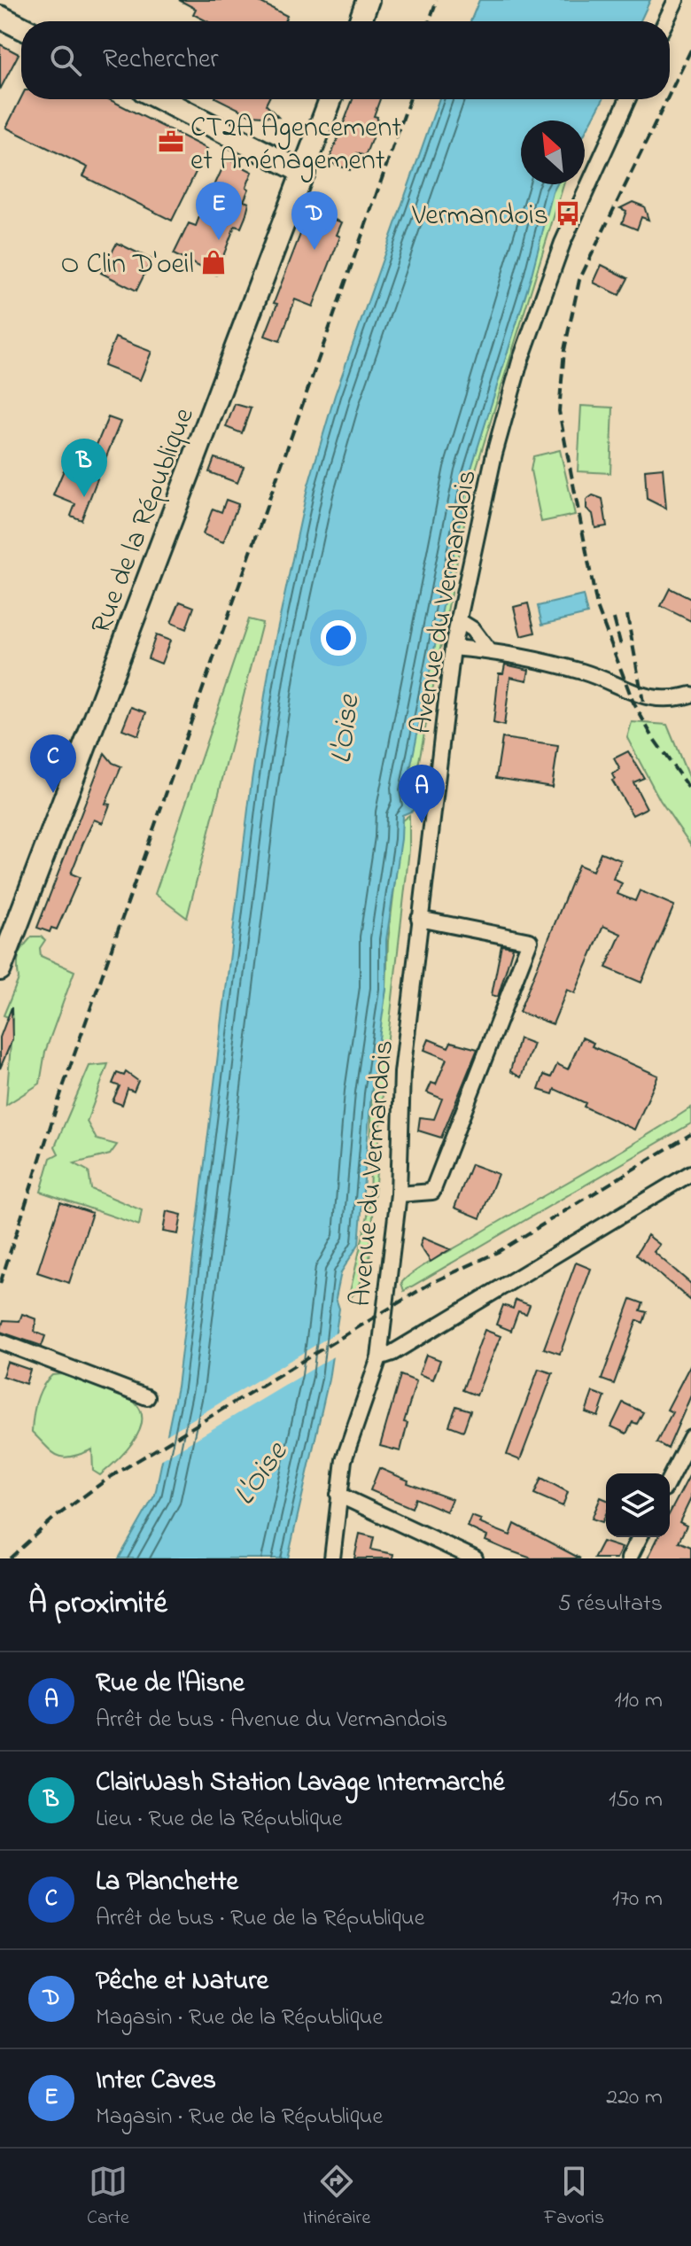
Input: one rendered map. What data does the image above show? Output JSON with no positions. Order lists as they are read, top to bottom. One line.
{"streets":{"main road":["Rue de la République"],"street":["Avenue du Vermandois"]},"water":["L'Oise"],"places":{"office":["CT2A Agencement et Aménagement"],"bus stop":["Vermandois"],"shop":["O Clin D'oeil"]},"north":"top left","page":{"search":"Rechercher","pins":["E","D","B","C","A"],"heading":["À proximité","5 résultats"],"list":[{"mark":"A","name":"Rue de l'Aisne","note":"Arrêt de bus · Avenue du Vermandois","value":"110 m"},{"mark":"B","name":"ClairWash Station Lavage Intermarché","note":"Lieu · Rue de la République","value":"150 m"},{"mark":"C","name":"La Planchette","note":"Arrêt de bus · Rue de la République","value":"170 m"},{"mark":"D","name":"Pêche et Nature","note":"Magasin · Rue de la République","value":"210 m"},{"mark":"E","name":"Inter Caves","note":"Magasin · Rue de la République","value":"220 m"}],"nav":["Carte","Itinéraire","Favoris"]}}
